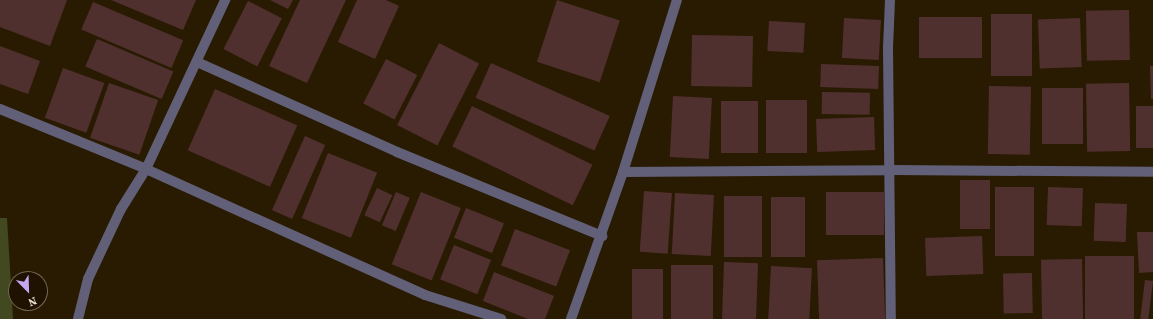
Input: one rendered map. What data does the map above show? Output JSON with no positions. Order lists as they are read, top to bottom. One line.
{"north":"bottom right"}
